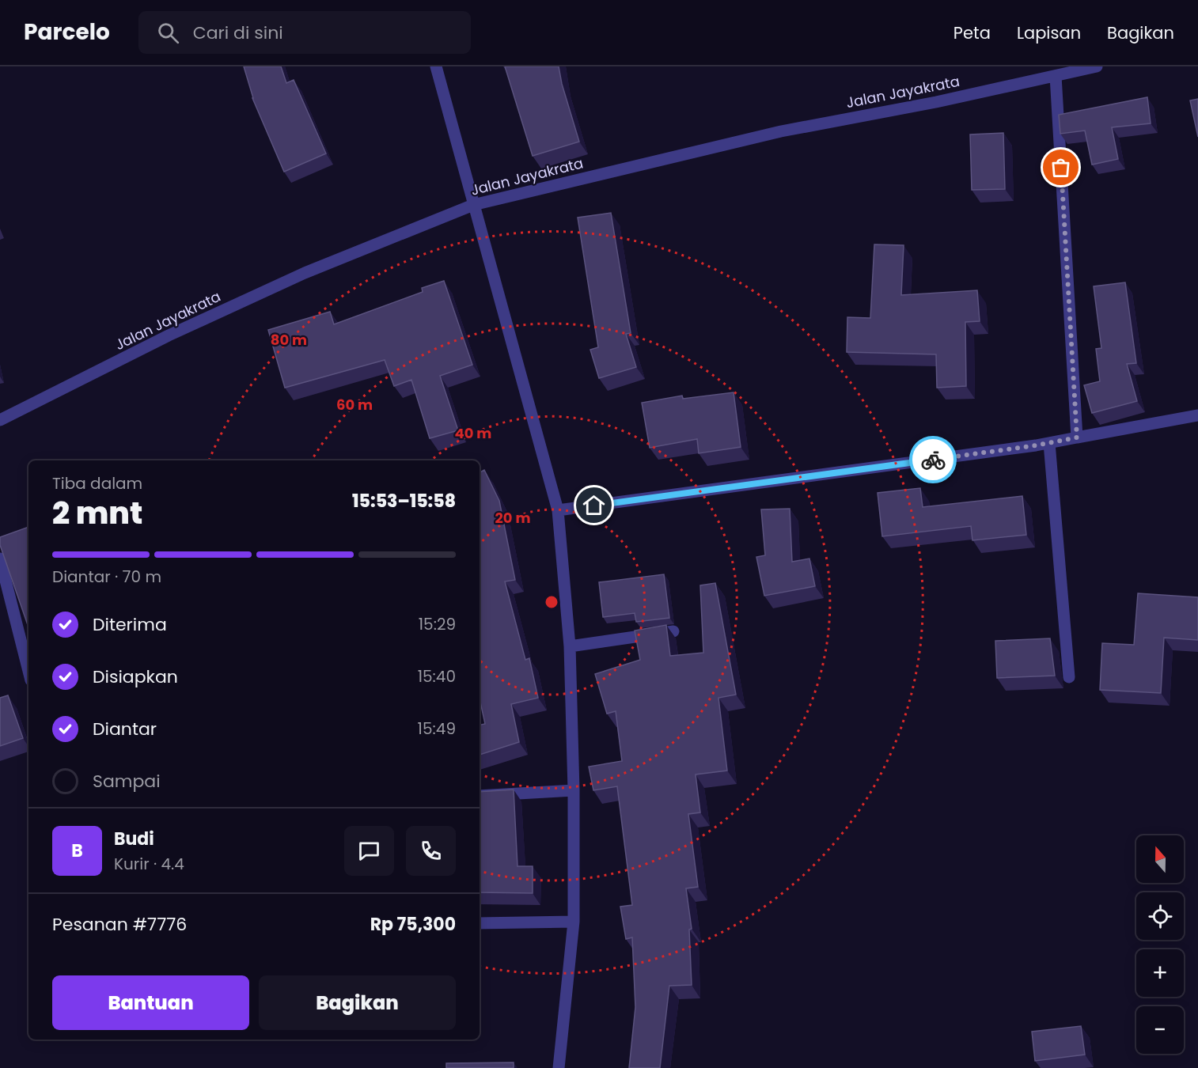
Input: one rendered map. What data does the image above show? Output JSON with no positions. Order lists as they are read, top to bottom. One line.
{"streets":{"street":["Jalan Jayakrata"]},"north":"top","page":{"header":"Parcelo","search":"Cari di sini","nav":["Peta","Lapisan","Bagikan"],"heading":["2 mnt","Tiba dalam","15:53–15:58"],"panel":["Budi","Kurir · 4.4","Pesanan #7776","Rp 75,300"],"bar":"Diantar · 70 m","list":[["Diterima","15:29"],["Disiapkan","15:40"],["Diantar","15:49"],"Sampai"],"round":"B","map_buttons":["+","−"],"buttons":["Bantuan","Bagikan"]},"rings":["80 m","60 m","40 m","20 m"]}
